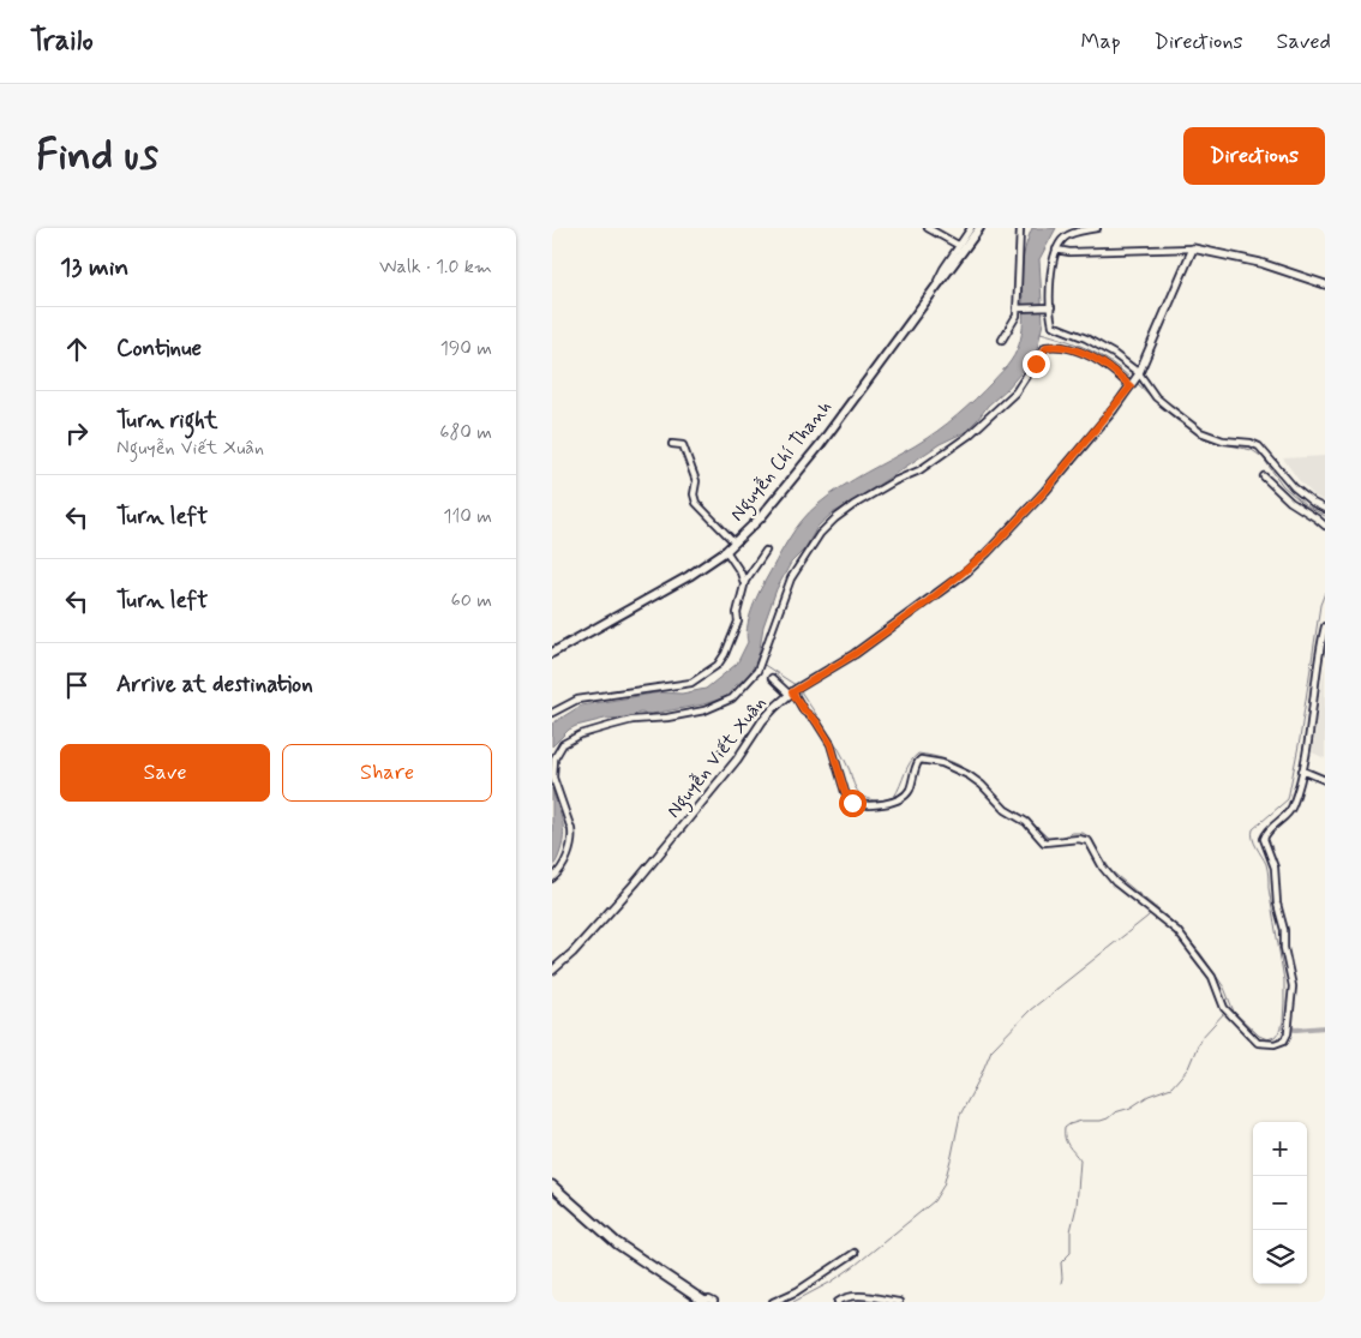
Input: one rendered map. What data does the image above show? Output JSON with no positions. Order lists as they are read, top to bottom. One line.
{"streets":{"main road":["Nguyễn Chí Thanh"],"street":["Nguyễn Viết Xuân"]},"page":{"header":"Trailo","nav":["Map","Directions","Saved"],"buttons":["Directions",["Save","Share"]],"title":"Find us","heading":["13 min","Walk · 1.0 km"],"list":[["Continue","190 m"],["Turn right","Nguyễn Viết Xuân","680 m"],["Turn left","110 m"],["Turn left","60 m"],"Arrive at destination"],"map_buttons":["+","−"]}}
